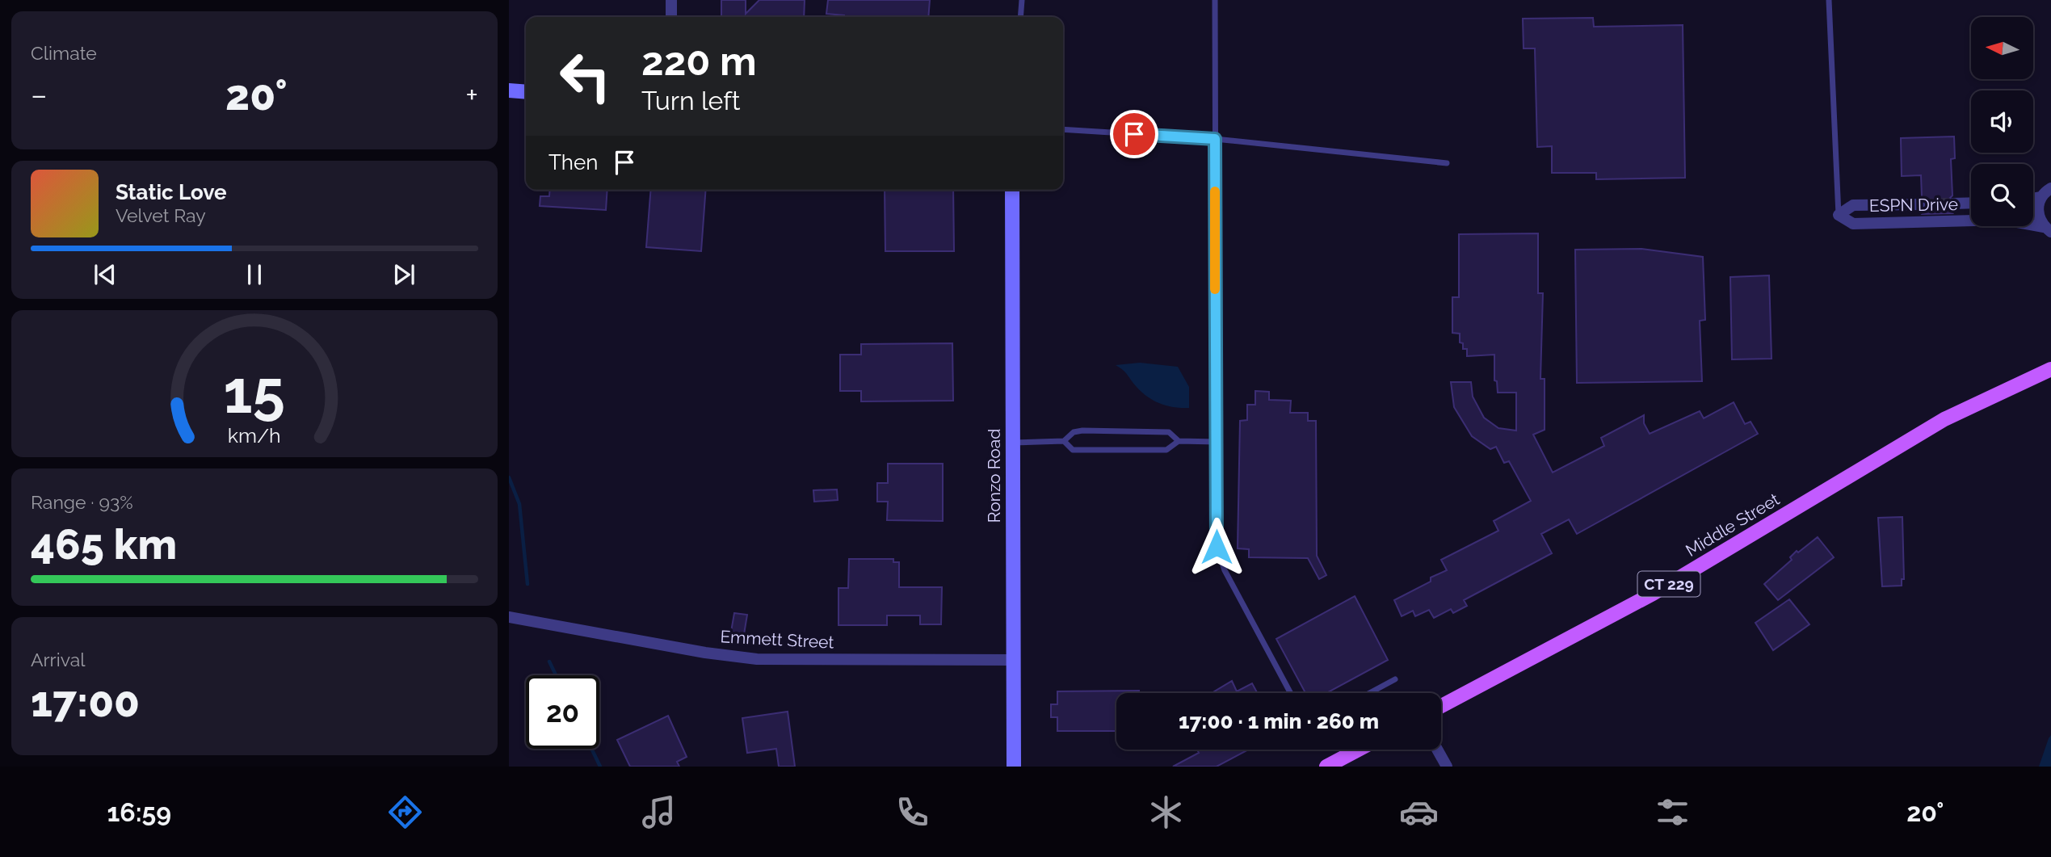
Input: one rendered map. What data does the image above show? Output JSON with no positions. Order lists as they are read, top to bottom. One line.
{"streets":{"main road":["Ronzo Road","Middle Street","CT 229"],"street":["ESPN Drive","Emmett Street"]},"crossings":[["Ronzo Road","Emmett Street"]],"north":"left","page":{"tile":["Climate",["Range · 93%","465 km"],["Arrival","17:00"]],"turn":["220 m","Turn left"],"heat":["−","20°","+"],"then":"Then","song":["Static Love","Velvet Ray"],"limit":"20","trip":"17:00 · 1 min · 260 m","tabs":["16:59","20°"],"gauge":["15","km/h"]}}
